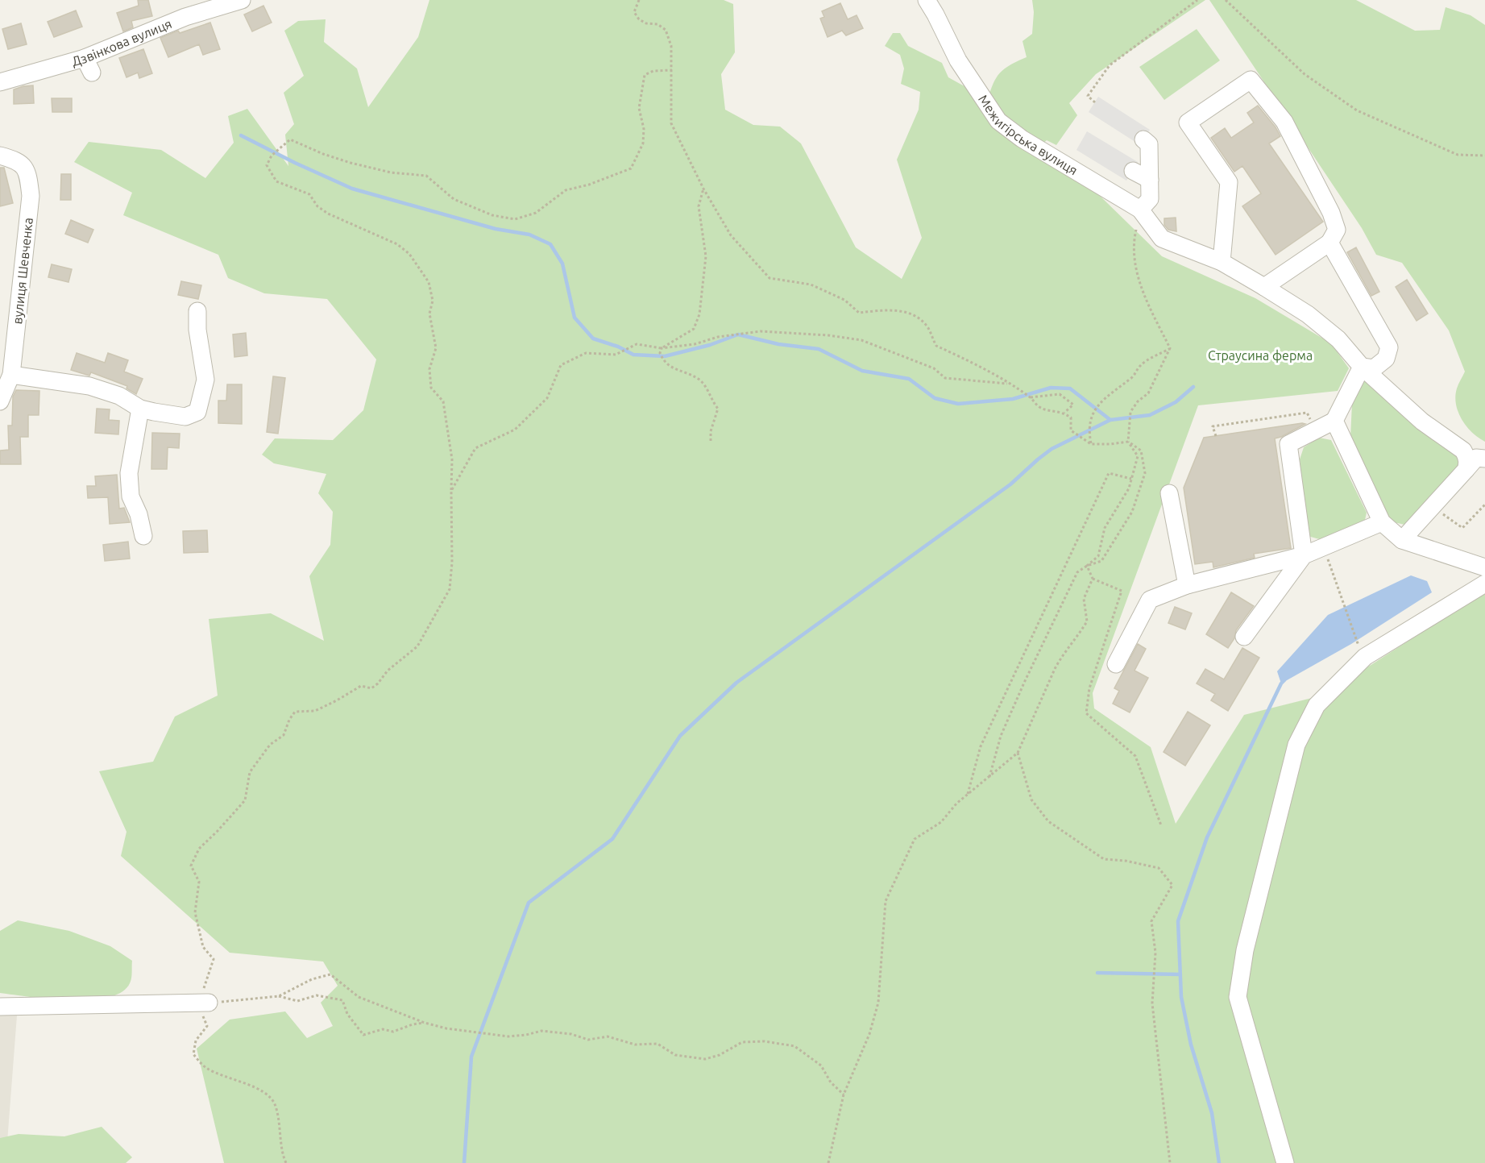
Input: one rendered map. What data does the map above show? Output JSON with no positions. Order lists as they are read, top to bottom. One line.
{"streets":{"street":["Дзвінкова вулиця","Межигірська вулиця","вулиця Шевченка"]},"parks":["Страусина ферма"]}
